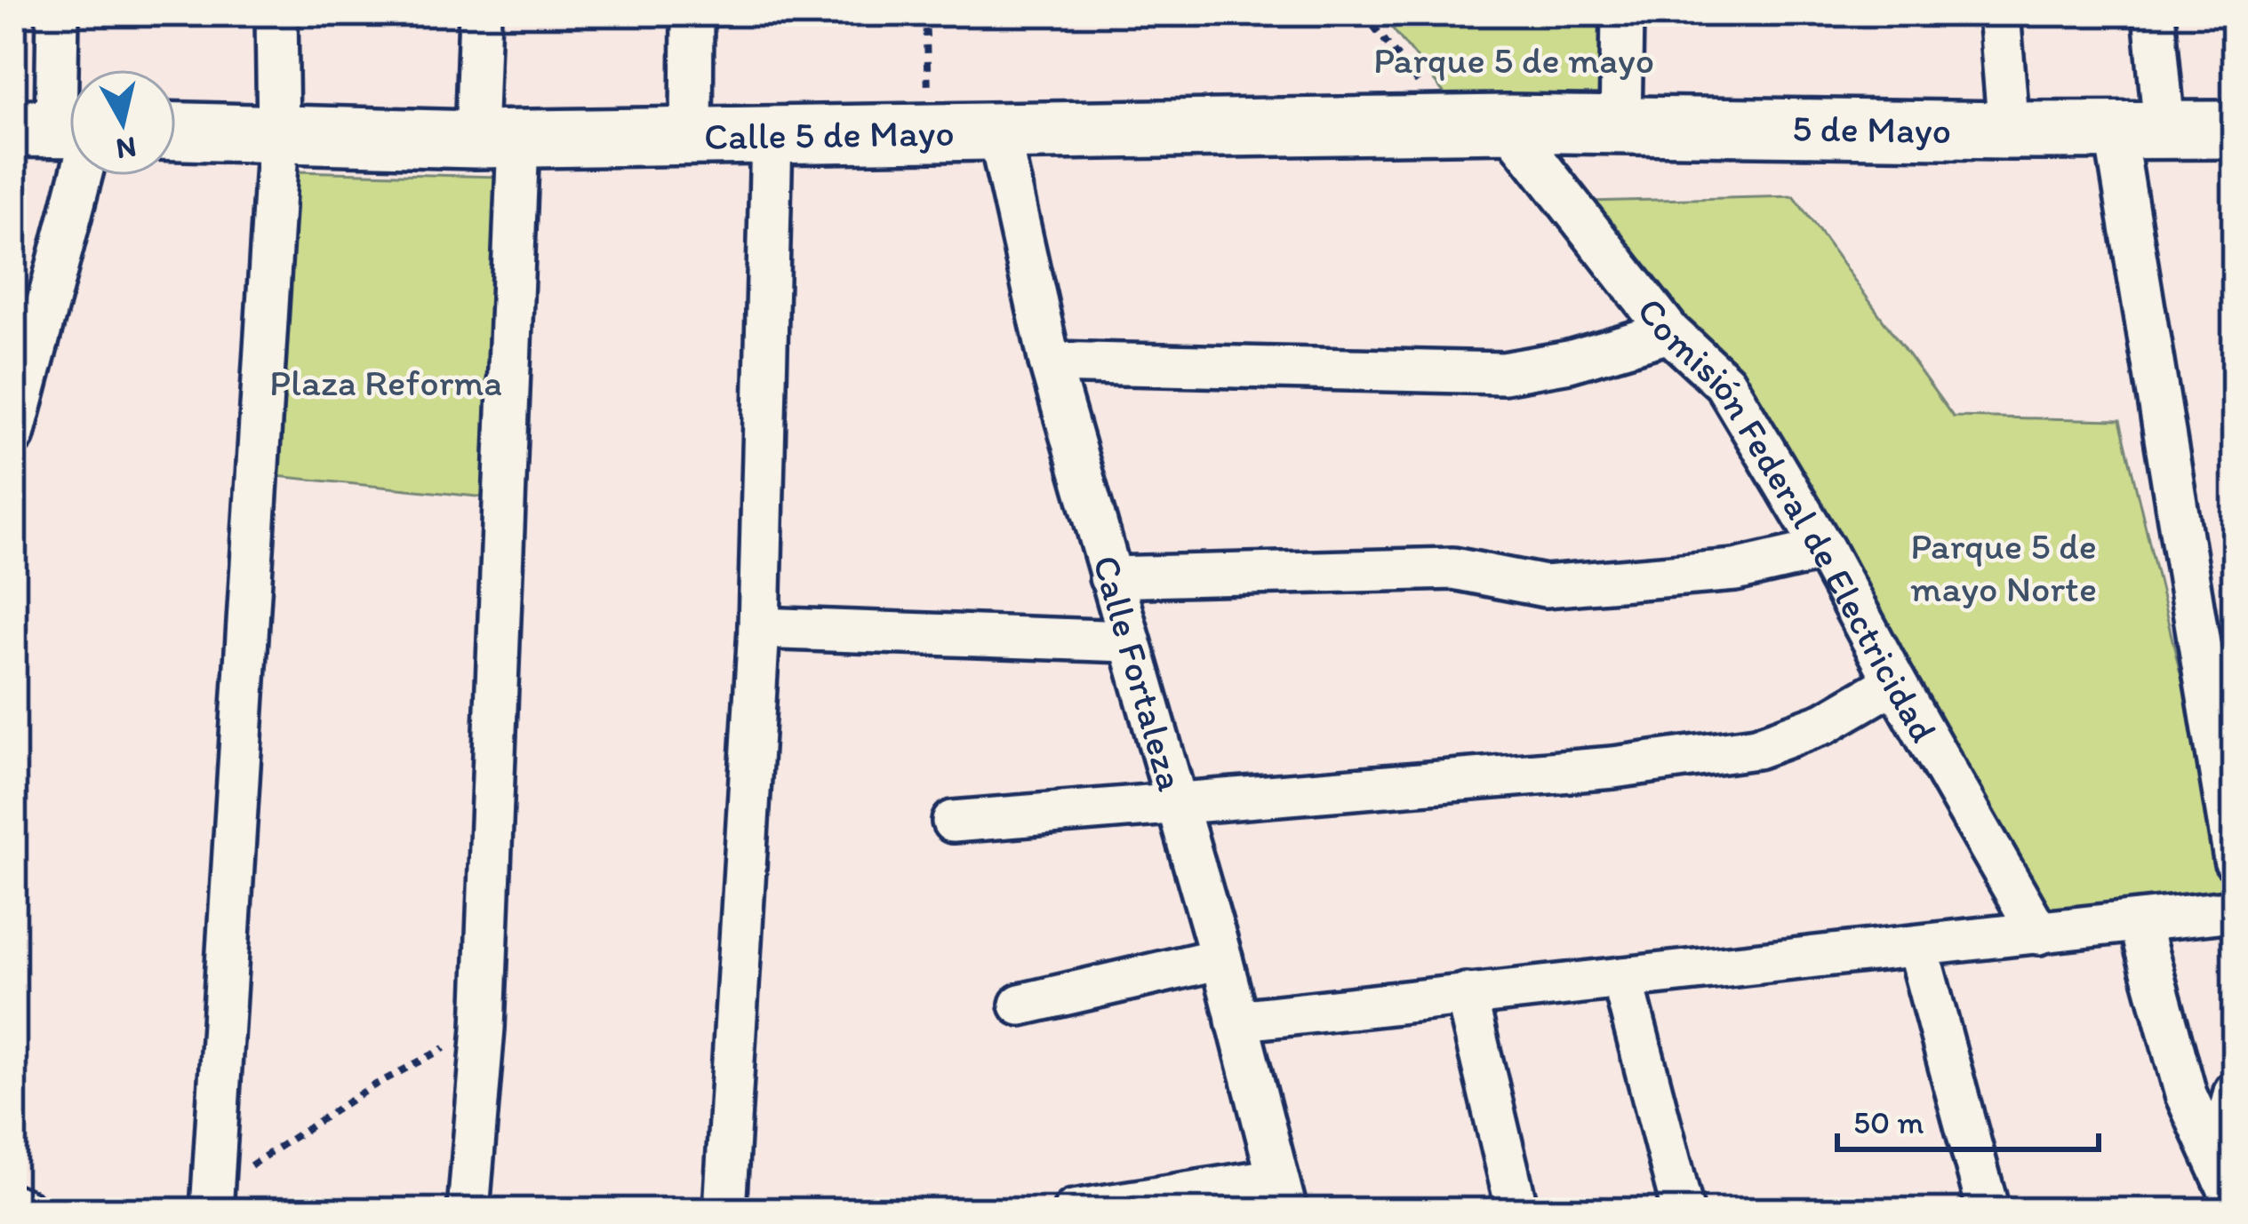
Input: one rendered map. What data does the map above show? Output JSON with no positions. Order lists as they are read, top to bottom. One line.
{"streets":{"street":["5 de Mayo","Calle 5 de Mayo","Comisión Federal de Electricidad","Calle Fortaleza"]},"crossings":[["5 de Mayo","Calle 5 de Mayo"],["5 de Mayo","Comisión Federal de Electricidad"],["Calle 5 de Mayo","Comisión Federal de Electricidad"],["Calle 5 de Mayo","Calle Fortaleza"]],"parks":["Parque 5 de mayo","Plaza Reforma","Parque 5 de mayo Norte"],"scale_bar":"50 m","north":"bottom"}
